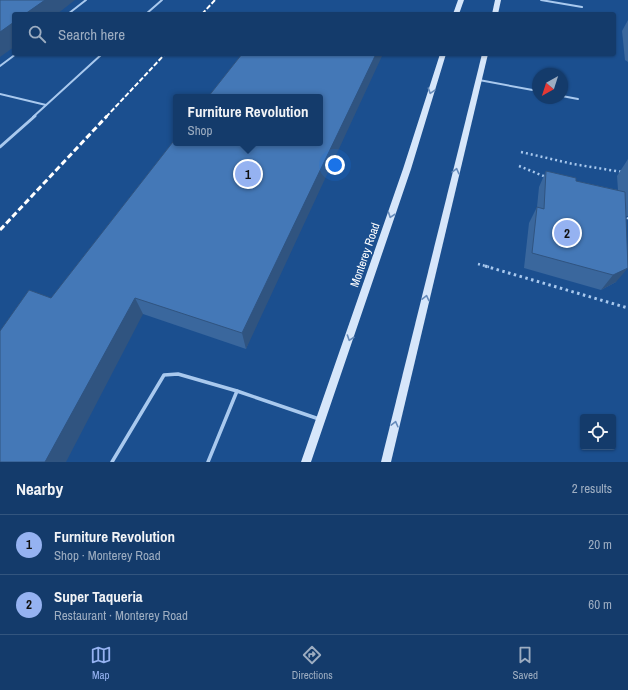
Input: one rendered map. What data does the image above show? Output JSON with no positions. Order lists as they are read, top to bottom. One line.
{"streets":{"main road":["Monterey Road"]},"north":"bottom left","page":{"search":"Search here","popup":["Furniture Revolution","Shop"],"pins":["1","2"],"heading":["Nearby","2 results"],"list":[{"mark":"1","name":"Furniture Revolution","note":"Shop · Monterey Road","value":"20 m"},{"mark":"2","name":"Super Taqueria","note":"Restaurant · Monterey Road","value":"60 m"}],"nav":["Map","Directions","Saved"]}}
